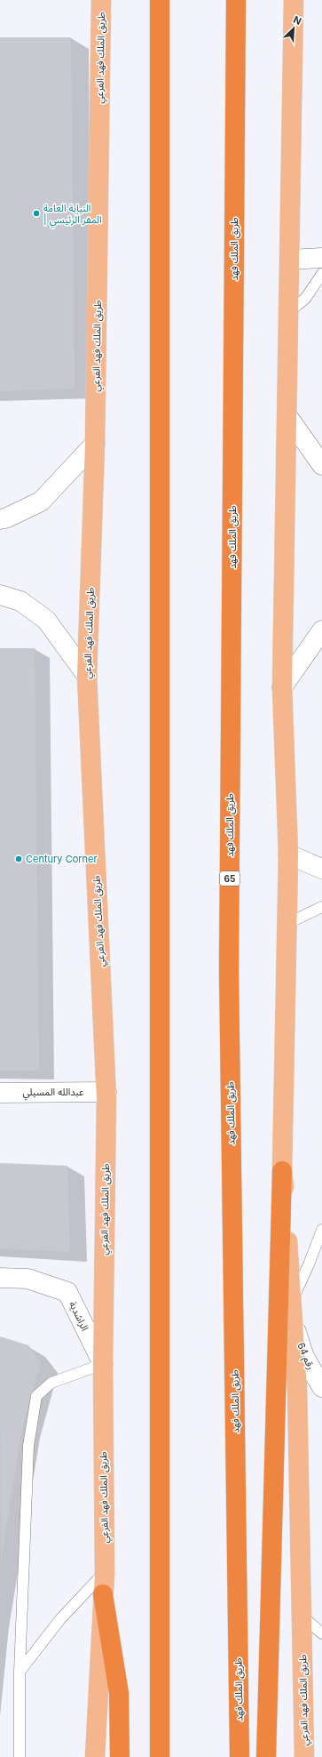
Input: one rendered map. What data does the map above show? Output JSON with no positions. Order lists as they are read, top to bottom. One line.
{"streets":{"highway":["طريق الملك فهد","65"],"main road":["طريق الملك فهد الفرعي"],"street":["عبدالله المسيلي","الراشدية","رقم 64"]},"crossings":[["طريق الملك فهد الفرعي","عبدالله المسيلي"],["طريق الملك فهد الفرعي","الراشدية"],["طريق الملك فهد الفرعي","رقم 64"]],"places":["النيابة العامة | المقر الرئيسي","Century Corner"],"north":"top right"}
